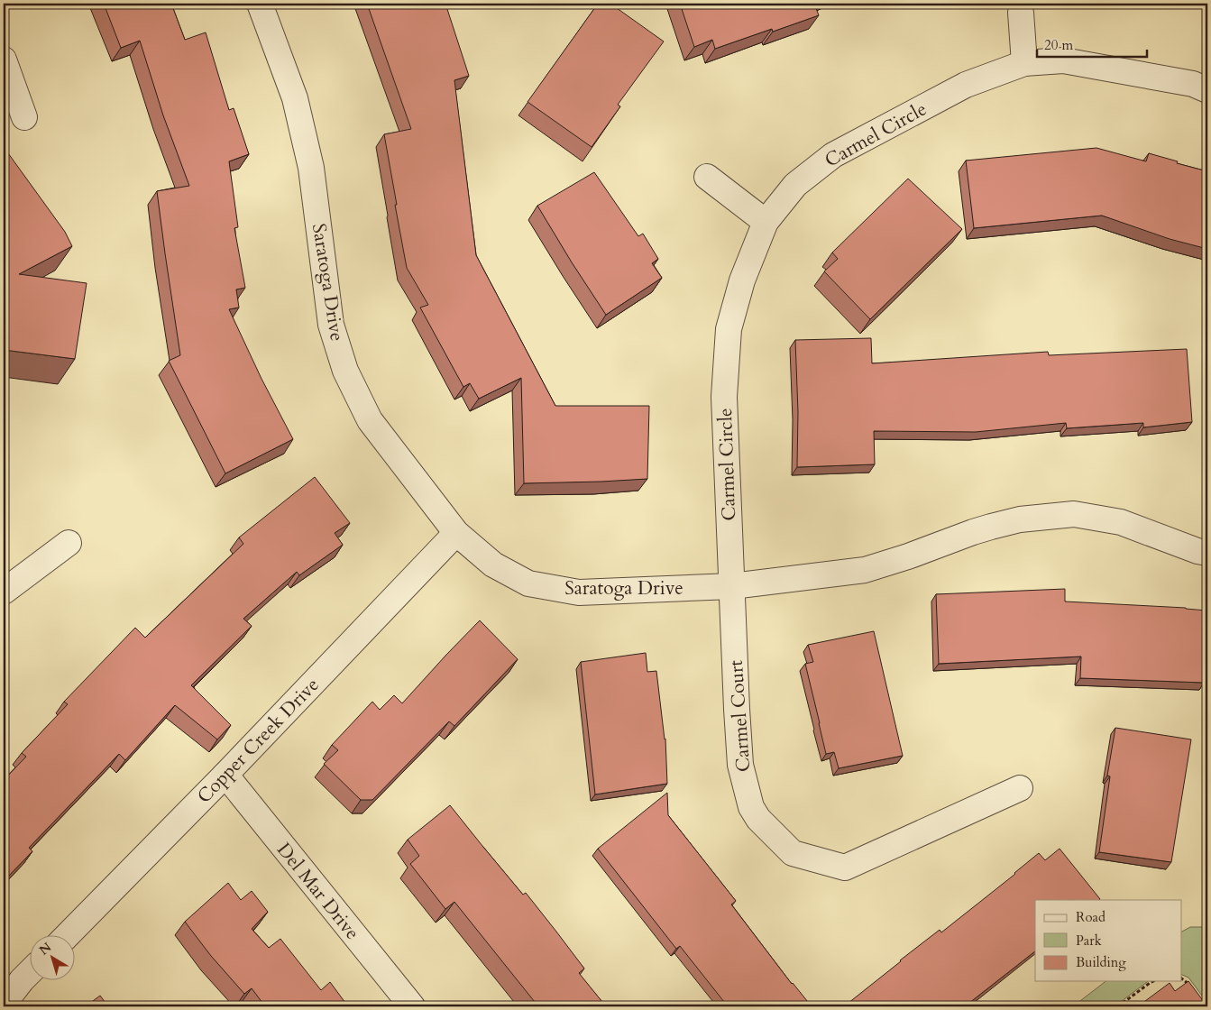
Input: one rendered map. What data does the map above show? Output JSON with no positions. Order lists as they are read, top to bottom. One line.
{"streets":{"street":["Carmel Circle","Saratoga Drive","Carmel Court","Copper Creek Drive","Del Mar Drive"]},"crossings":[["Carmel Circle","Saratoga Drive"],["Carmel Circle","Carmel Court"],["Saratoga Drive","Carmel Court"],["Saratoga Drive","Copper Creek Drive"],["Copper Creek Drive","Del Mar Drive"]],"legend":["Road","Park","Building"],"scale_bar":"20 m","north":"top left"}
